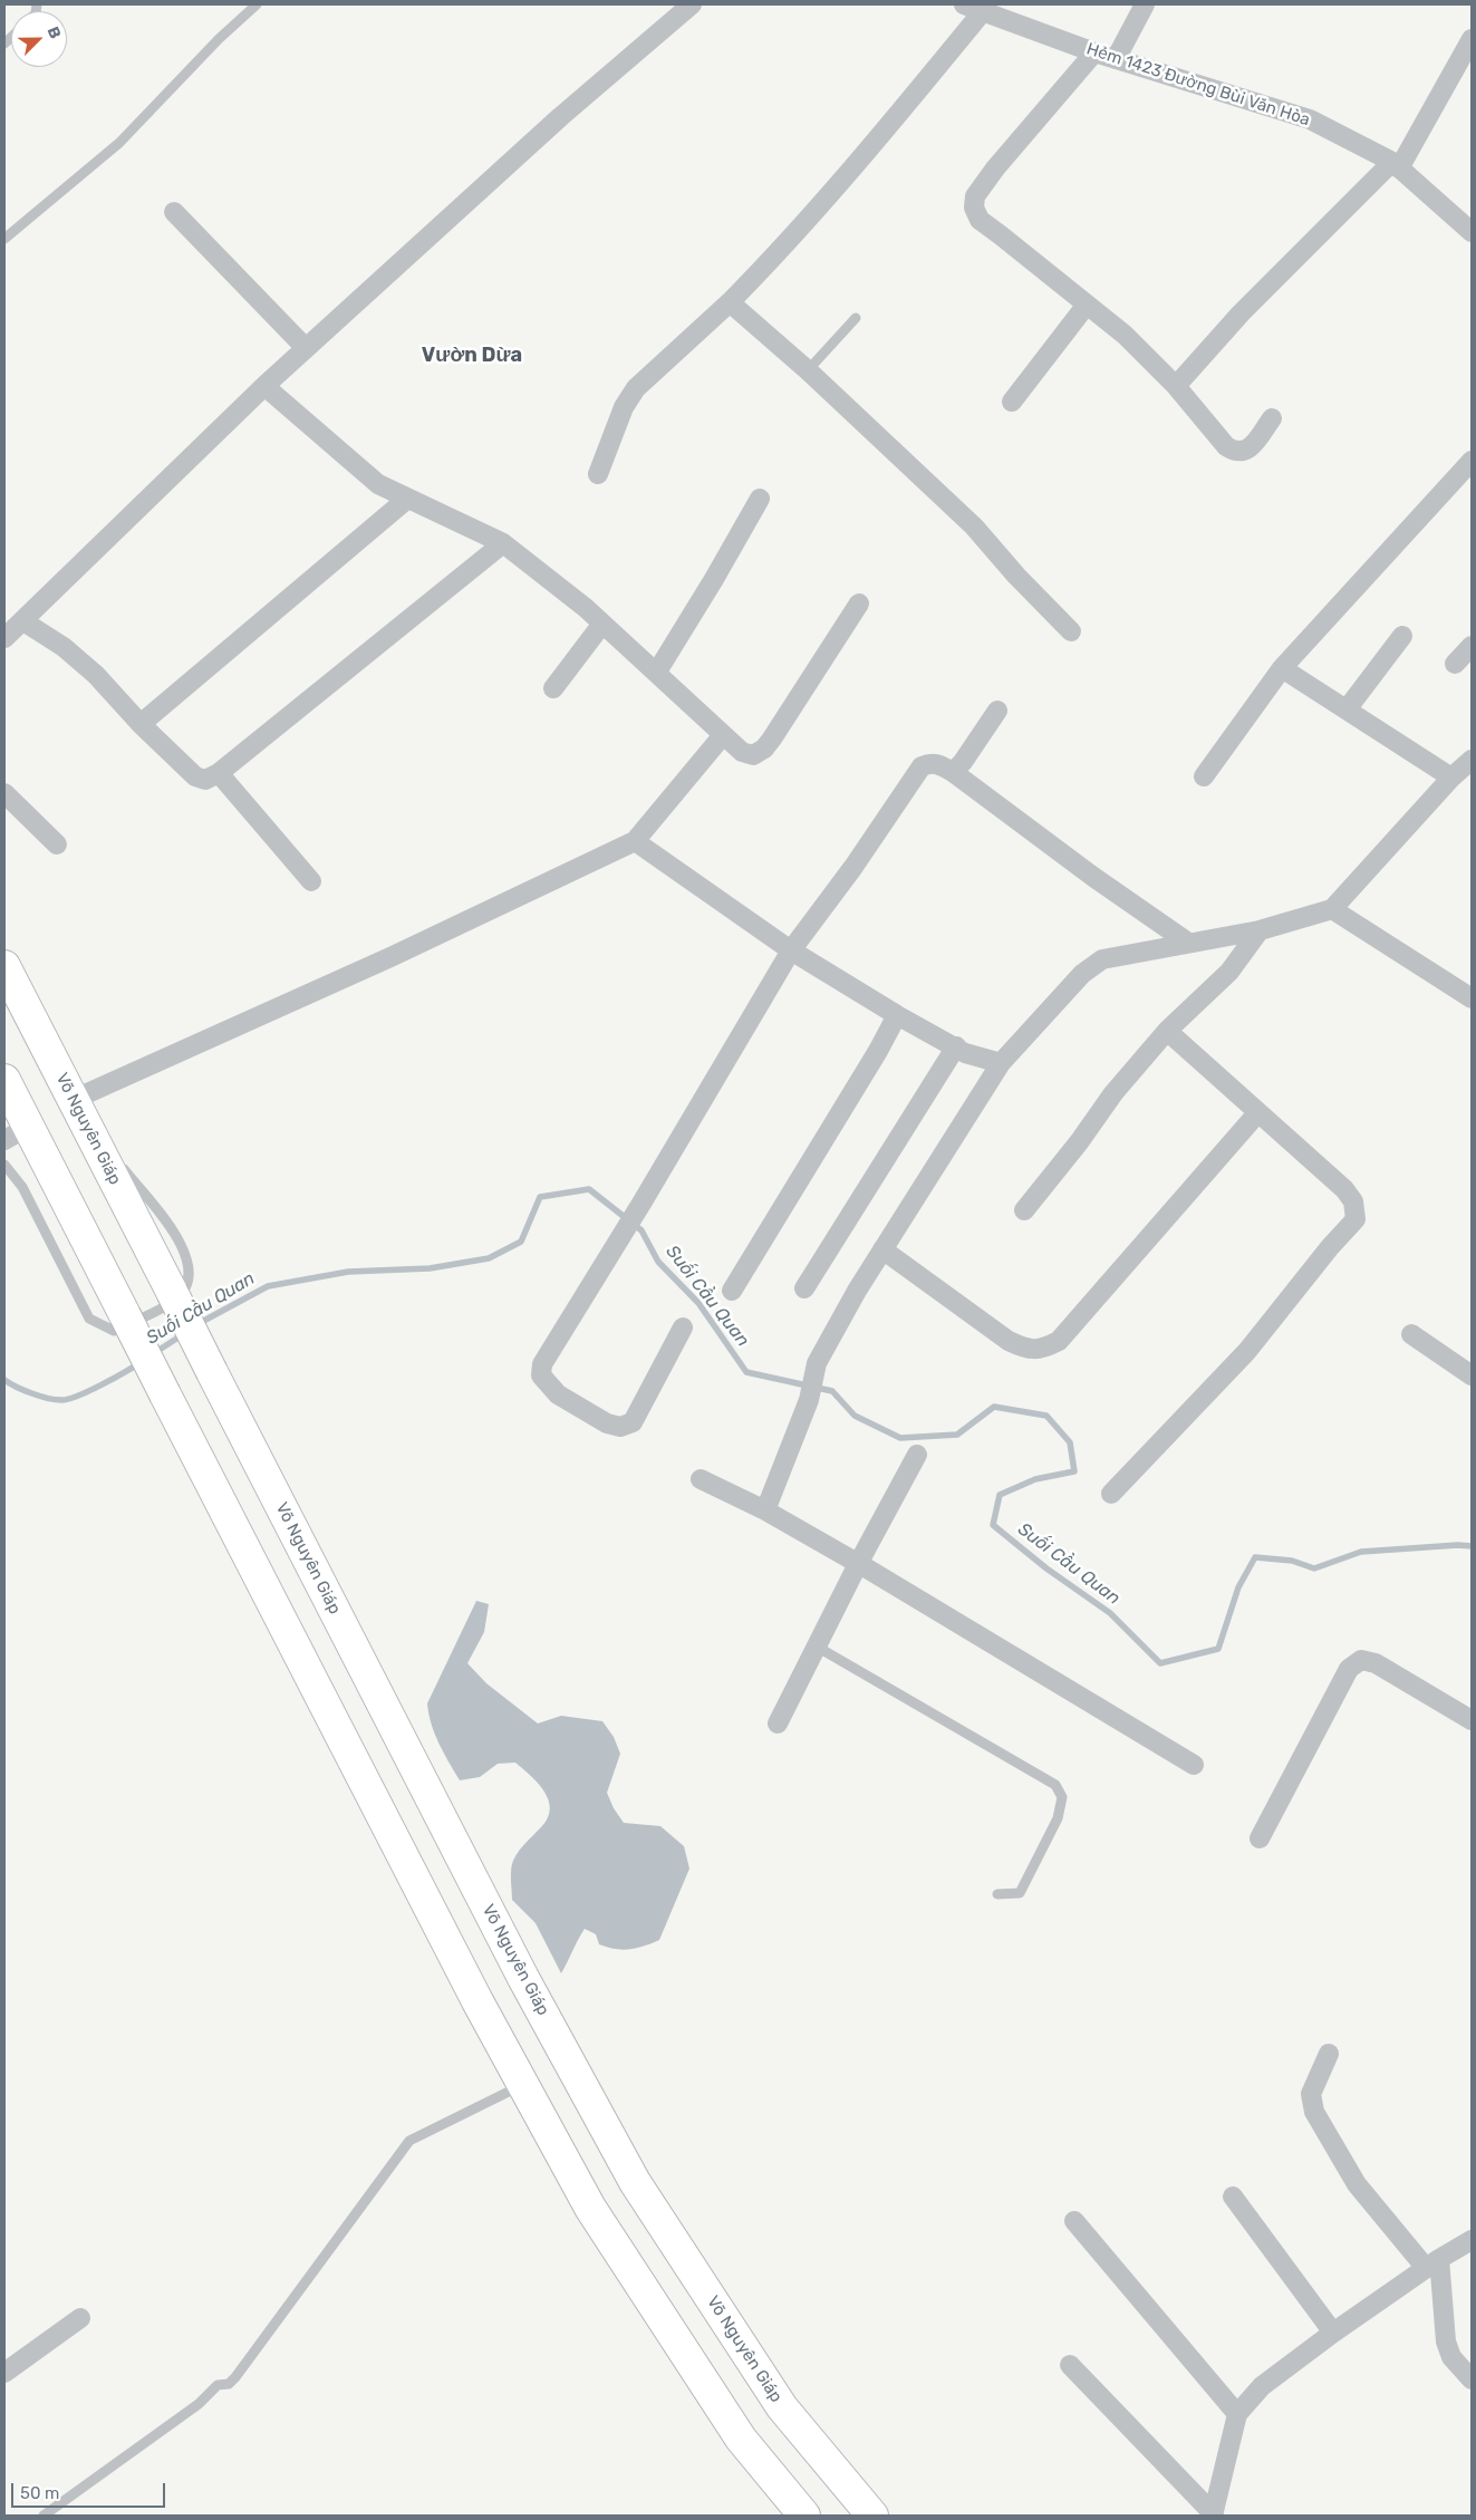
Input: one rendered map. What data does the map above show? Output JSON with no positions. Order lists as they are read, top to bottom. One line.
{"streets":{"highway":["Võ Nguyên Giáp"],"street":["Hẻm 1423 Đường Bùi Văn Hòa"]},"districts":["Vườn Dừa"],"water":["Suối Cầu Quan"],"scale_bar":"50 m","north":"top right"}
